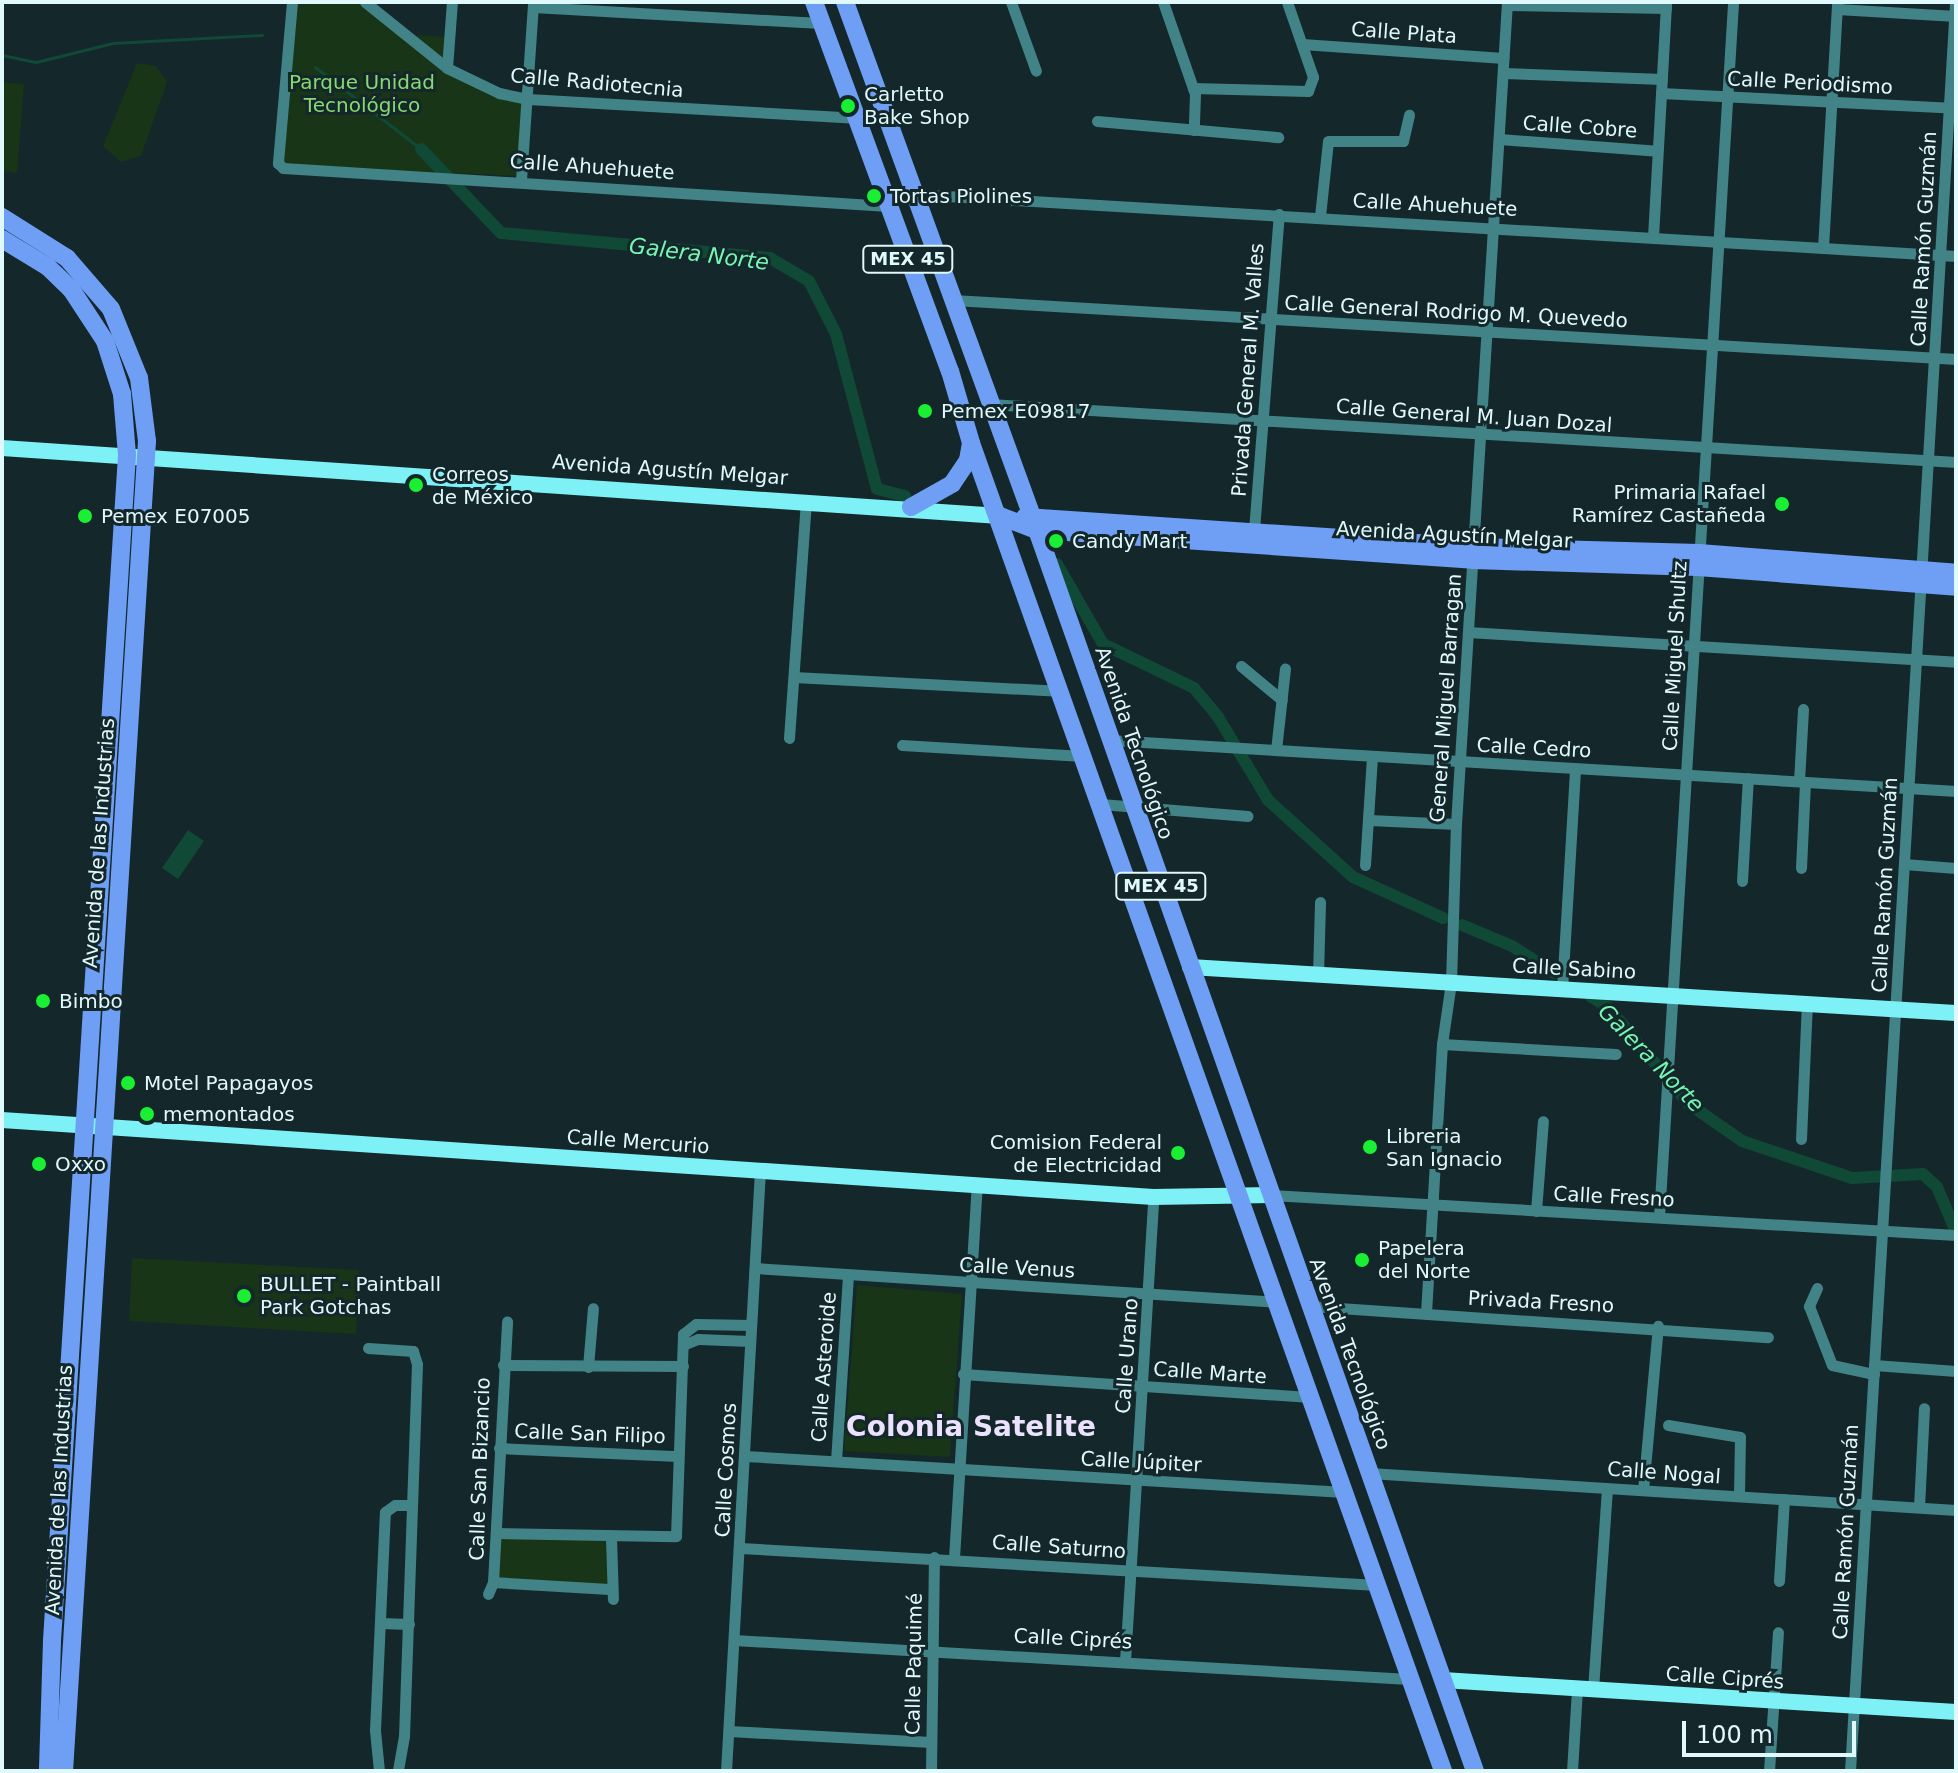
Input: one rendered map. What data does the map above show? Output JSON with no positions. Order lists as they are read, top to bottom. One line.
{"streets":{"main road":["MEX 45","Avenida Agustín Melgar","Avenida Tecnológico","Avenida de las Industrias","Calle Sabino","Calle Mercurio","Calle Ciprés"],"street":["Calle Plata","Calle Radiotecnia","Calle Periodismo","Calle Cobre","Calle Ahuehuete","Calle Ramón Guzmán","Calle General Rodrigo M. Quevedo","Privada General M. Valles","Calle General M. Juan Dozal","Calle Miguel Shultz","General Miguel Barragan","Calle Cedro","Calle Fresno","Calle Venus","Privada Fresno","Calle Urano","Calle Asteroide","Calle Marte","Calle San Filipo","Calle Júpiter","Calle San Bizancio","Calle Cosmos","Calle Nogal","Calle Saturno","Calle Paquimé"]},"crossings":[["Calle Plata","General Miguel Barragan"],["Calle Radiotecnia","MEX 45"],["Calle Periodismo","Calle Ramón Guzmán"],["Calle Periodismo","Calle Miguel Shultz"],["Calle Cobre","General Miguel Barragan"],["Calle Ahuehuete","Calle Ramón Guzmán"],["Calle Ahuehuete","MEX 45"],["Calle Ahuehuete","Privada General M. Valles"],["Calle Ahuehuete","Calle Miguel Shultz"],["Calle Ahuehuete","General Miguel Barragan"],["Calle Ahuehuete","Avenida Tecnológico"],["Calle Ramón Guzmán","Calle General Rodrigo M. Quevedo"],["Calle Ramón Guzmán","Calle General M. Juan Dozal"],["Calle Ramón Guzmán","Avenida Agustín Melgar"],["Calle Ramón Guzmán","Calle Cedro"],["Calle Ramón Guzmán","Calle Sabino"],["Calle Ramón Guzmán","Calle Fresno"],["Calle Ramón Guzmán","Calle Nogal"],["Calle Ramón Guzmán","Calle Ciprés"],["MEX 45","Avenida Agustín Melgar"],["MEX 45","Calle Mercurio"],["MEX 45","Calle Venus"],["MEX 45","Calle Marte"],["MEX 45","Calle Júpiter"],["MEX 45","Calle Saturno"],["MEX 45","Calle Ciprés"],["Calle General Rodrigo M. Quevedo","Privada General M. Valles"],["Calle General Rodrigo M. Quevedo","Calle Miguel Shultz"],["Calle General Rodrigo M. Quevedo","General Miguel Barragan"],["Calle General Rodrigo M. Quevedo","Avenida Tecnológico"],["Privada General M. Valles","Calle General M. Juan Dozal"],["Privada General M. Valles","Avenida Agustín Melgar"],["Calle General M. Juan Dozal","Calle Miguel Shultz"],["Calle General M. Juan Dozal","General Miguel Barragan"],["Calle General M. Juan Dozal","Avenida Tecnológico"],["Avenida Agustín Melgar","Calle Miguel Shultz"],["Avenida Agustín Melgar","General Miguel Barragan"],["Avenida Agustín Melgar","Avenida Tecnológico"],["Avenida Agustín Melgar","Avenida de las Industrias"],["Calle Miguel Shultz","Calle Cedro"],["Calle Miguel Shultz","Calle Sabino"],["Calle Miguel Shultz","Calle Fresno"],["General Miguel Barragan","Calle Cedro"],["General Miguel Barragan","Calle Sabino"],["General Miguel Barragan","Calle Fresno"],["General Miguel Barragan","Privada Fresno"],["Avenida Tecnológico","Calle Cedro"],["Avenida Tecnológico","Calle Sabino"],["Avenida Tecnológico","Calle Mercurio"],["Avenida Tecnológico","Calle Fresno"],["Avenida Tecnológico","Privada Fresno"],["Avenida Tecnológico","Calle Nogal"],["Avenida Tecnológico","Calle Ciprés"],["Avenida de las Industrias","Calle Mercurio"],["Calle Mercurio","Calle Fresno"],["Calle Mercurio","Calle Urano"],["Calle Mercurio","Calle Cosmos"],["Calle Venus","Calle Urano"],["Calle Venus","Calle Asteroide"],["Calle Venus","Calle Cosmos"],["Calle Urano","Calle Marte"],["Calle Urano","Calle Júpiter"],["Calle Urano","Calle Saturno"],["Calle Urano","Calle Ciprés"],["Calle Asteroide","Calle Júpiter"],["Calle San Filipo","Calle San Bizancio"],["Calle Júpiter","Calle Cosmos"],["Calle Cosmos","Calle Saturno"],["Calle Cosmos","Calle Ciprés"],["Calle Saturno","Calle Paquimé"],["Calle Ciprés","Calle Paquimé"]],"districts":["Colonia Satelite"],"water":["Galera Norte"],"parks":["Parque Unidad Tecnológico"],"places":["Carletto Bake Shop","Tortas Piolines","Pemex E09817","Correos de México","Primaria Rafael Ramírez Castañeda","Pemex E07005","Candy Mart","Bimbo","Motel Papagayos","memontados","Libreria San Ignacio","Comision Federal de Electricidad","Oxxo","Papelera del Norte","BULLET - Paintball Park Gotchas"],"scale_bar":"100 m"}
